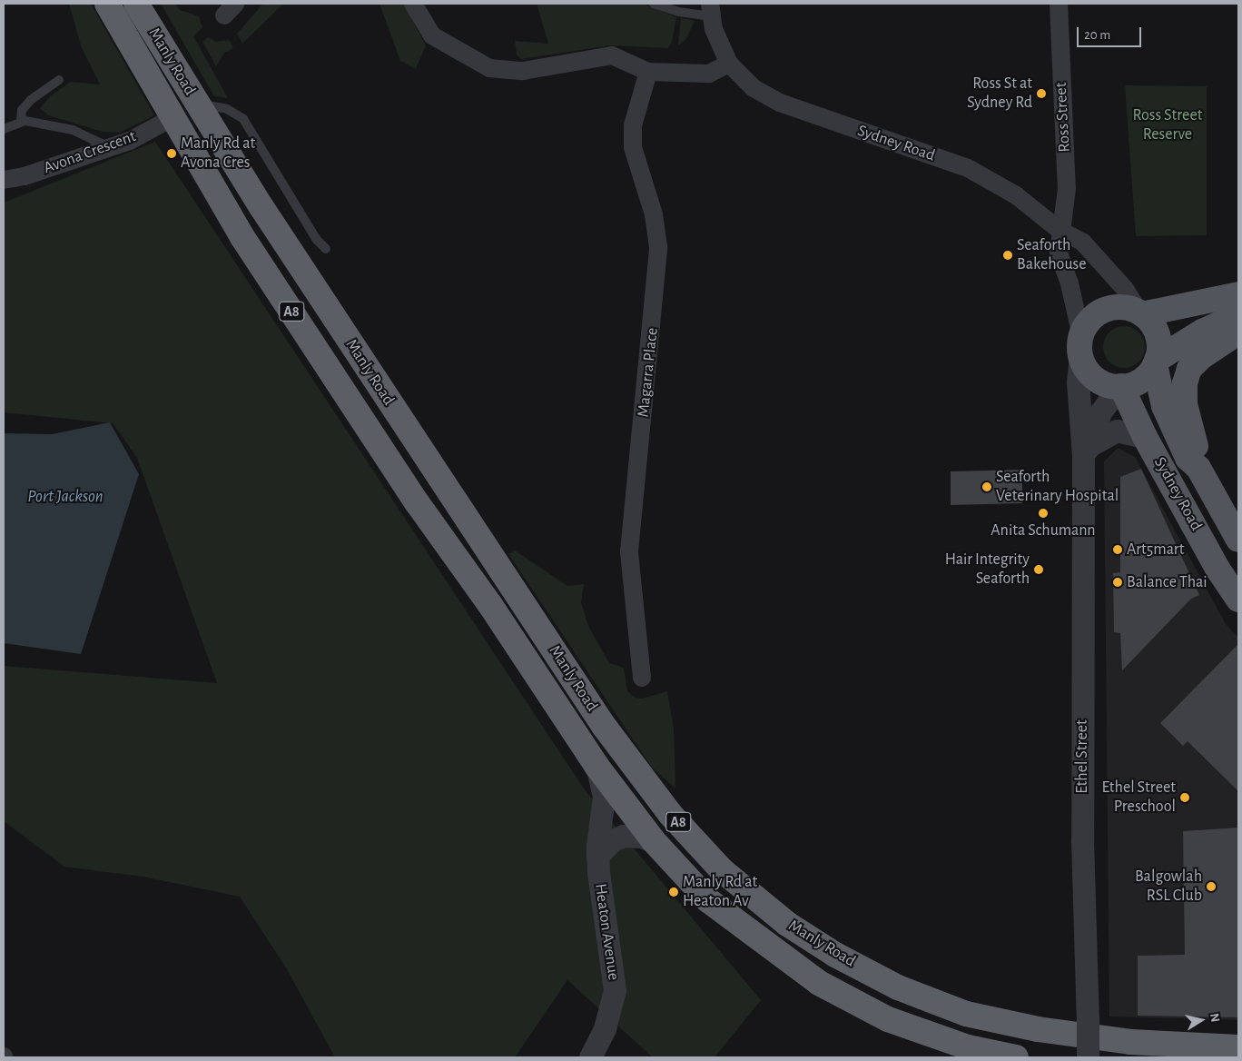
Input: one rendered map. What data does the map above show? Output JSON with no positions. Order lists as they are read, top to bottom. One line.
{"streets":{"highway":["Manly Road","Avona Crescent","A8"],"main road":["Sydney Road"],"street":["Ross Street","Magarra Place","Ethel Street","Heaton Avenue"]},"crossings":[["Manly Road","Avona Crescent"],["Manly Road","Heaton Avenue"],["Ross Street","Sydney Road"],["Sydney Road","Ethel Street"]],"water":["Port Jackson"],"parks":["Ross Street Reserve"],"places":["Ross St at Sydney Rd","Manly Rd at Avona Cres","Seaforth Bakehouse","Seaforth Veterinary Hospital","Anita Schumann","Art5mart","Hair Integrity Seaforth","Balance Thai","Ethel Street Preschool","Balgowlah RSL Club","Manly Rd at Heaton Av"],"scale_bar":"20 m","north":"right"}
